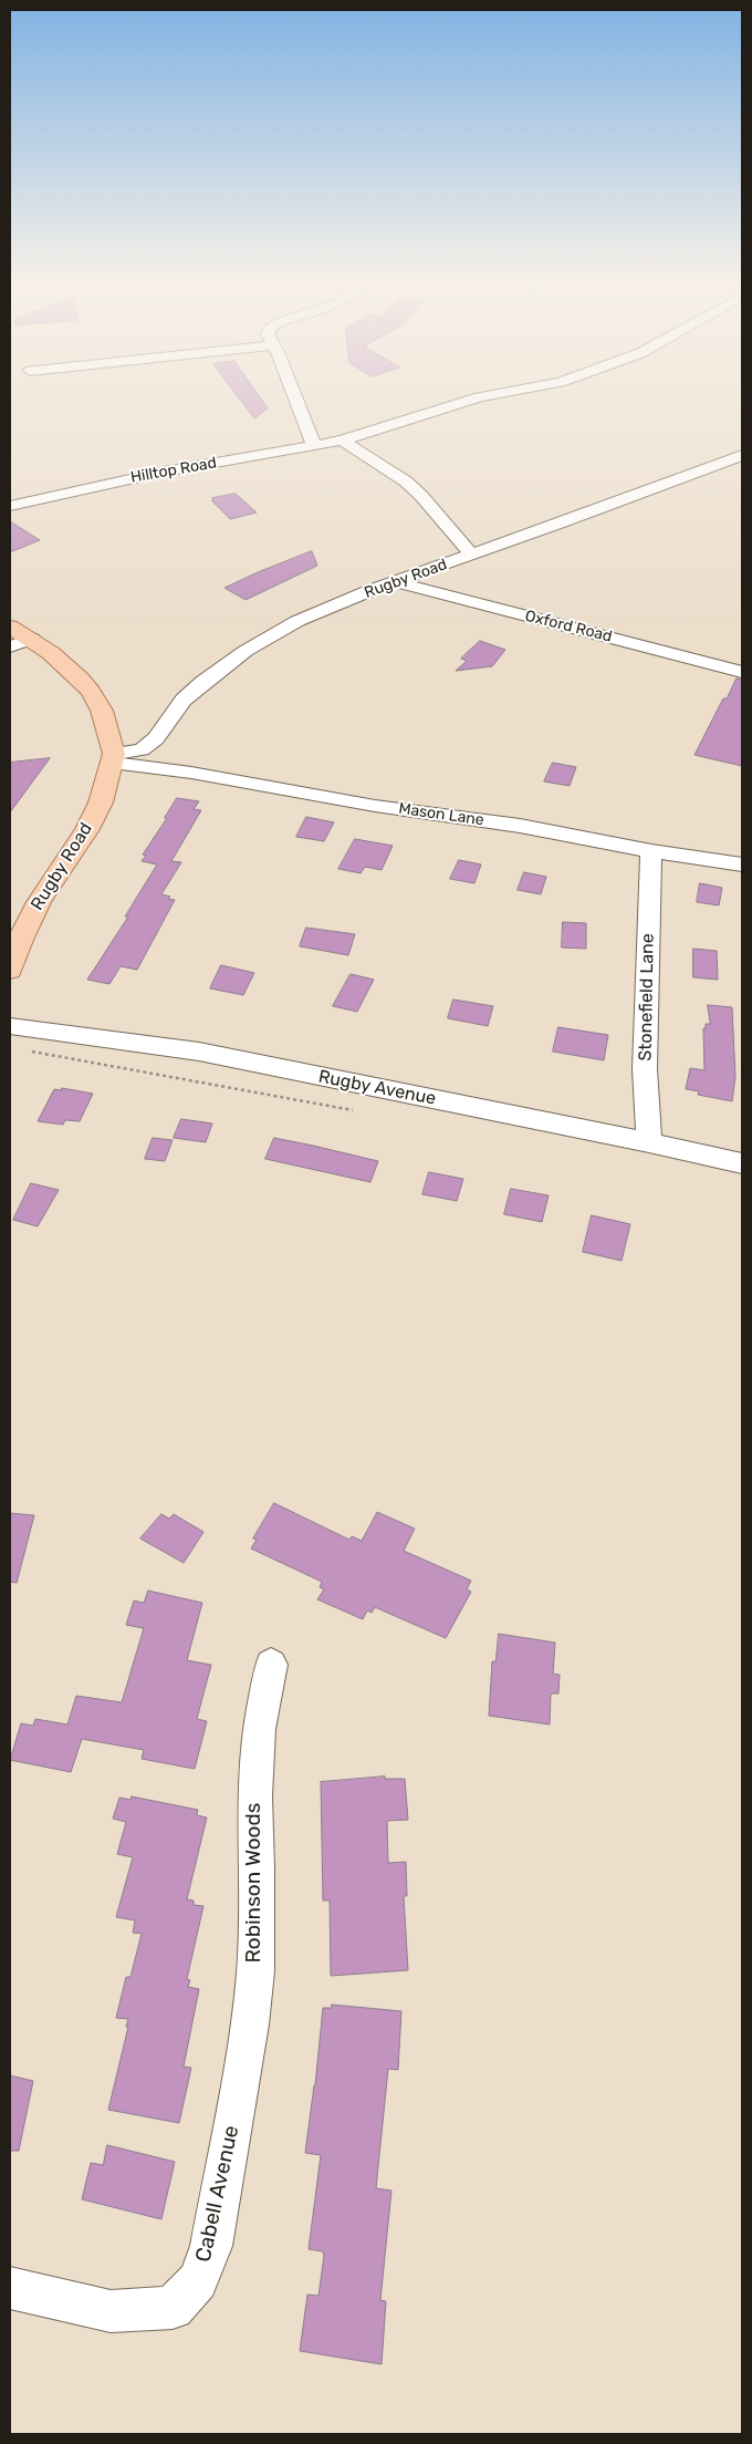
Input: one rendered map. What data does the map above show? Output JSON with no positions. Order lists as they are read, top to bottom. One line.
{"streets":{"main road":["Rugby Road"],"street":["Hilltop Road","Oxford Road","Mason Lane","Stonefield Lane","Rugby Avenue","Robinson Woods","Cabell Avenue"]},"crossings":[["Rugby Road","Oxford Road"],["Rugby Road","Mason Lane"],["Mason Lane","Stonefield Lane"],["Stonefield Lane","Rugby Avenue"],["Robinson Woods","Cabell Avenue"]]}
